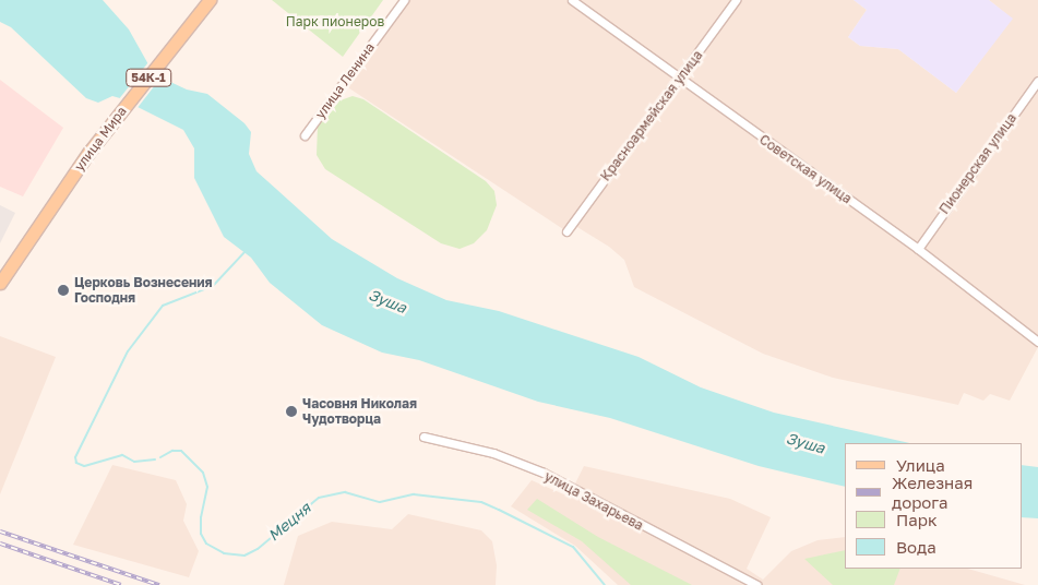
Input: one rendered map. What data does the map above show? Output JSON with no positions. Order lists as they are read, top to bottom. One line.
{"streets":{"main road":["54К-1","улица Мира"],"street":["улица Ленина","Красноармейская улица","Пионерская улица","Советская улица","улица Захарьева"]},"crossings":[["Красноармейская улица","Советская улица"],["Пионерская улица","Советская улица"]],"water":["Зуша","Мецня"],"parks":["Парк пионеров"],"places":["Церковь Вознесения Господня","Часовня Николая Чудотворца"],"legend":["Улица","Железная дорога","Парк","Вода"]}
